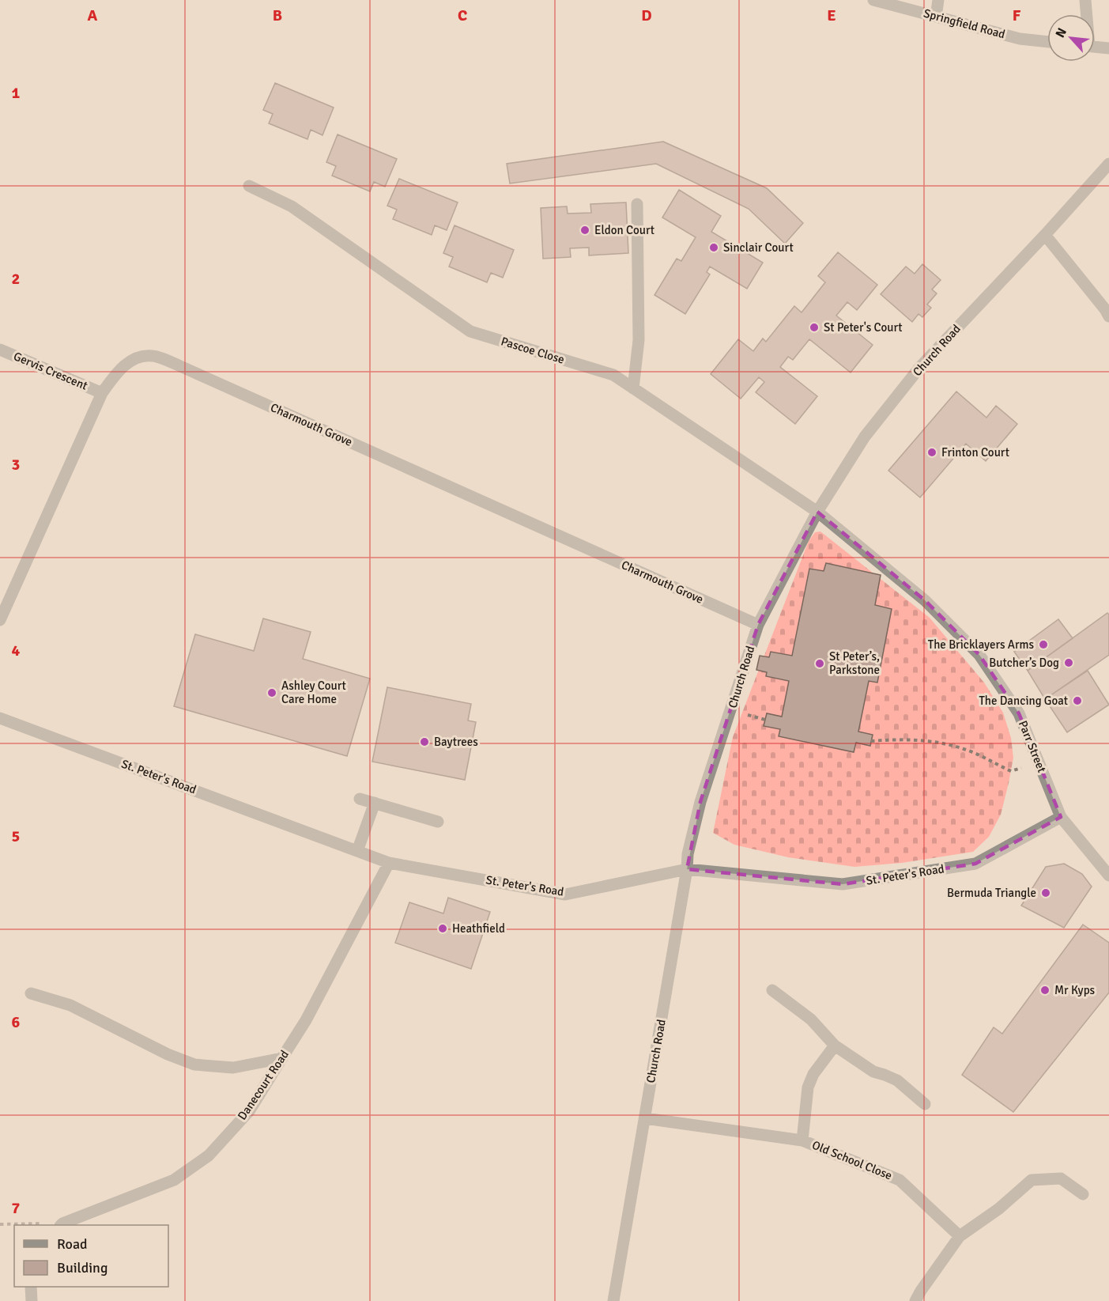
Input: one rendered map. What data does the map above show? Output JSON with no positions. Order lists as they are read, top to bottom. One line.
{"streets":{"street":["Springfield Road","Pascoe Close","Church Road","Gervis Crescent","Charmouth Grove","Parr Street","St. Peter's Road","Danecourt Road","Old School Close"]},"crossings":[["Pascoe Close","Church Road"],["Pascoe Close","Parr Street"],["Church Road","Charmouth Grove"],["Church Road","Parr Street"],["Church Road","St. Peter's Road"],["Church Road","Old School Close"],["Gervis Crescent","Charmouth Grove"],["Parr Street","St. Peter's Road"],["St. Peter's Road","Danecourt Road"]],"places":["Eldon Court","Sinclair Court","St Peter's Court","Frinton Court","The Bricklayers Arms","Butcher’s Dog","St Peter’s, Parkstone","Ashley Court Care Home","The Dancing Goat","Baytrees","Bermuda Triangle","Heathfield","Mr Kyps"],"legend":["Road","Building"],"north":"top left","grid":{"columns":["A","B","C","D","E","F"],"rows":["1","2","3","4","5","6","7"]}}
